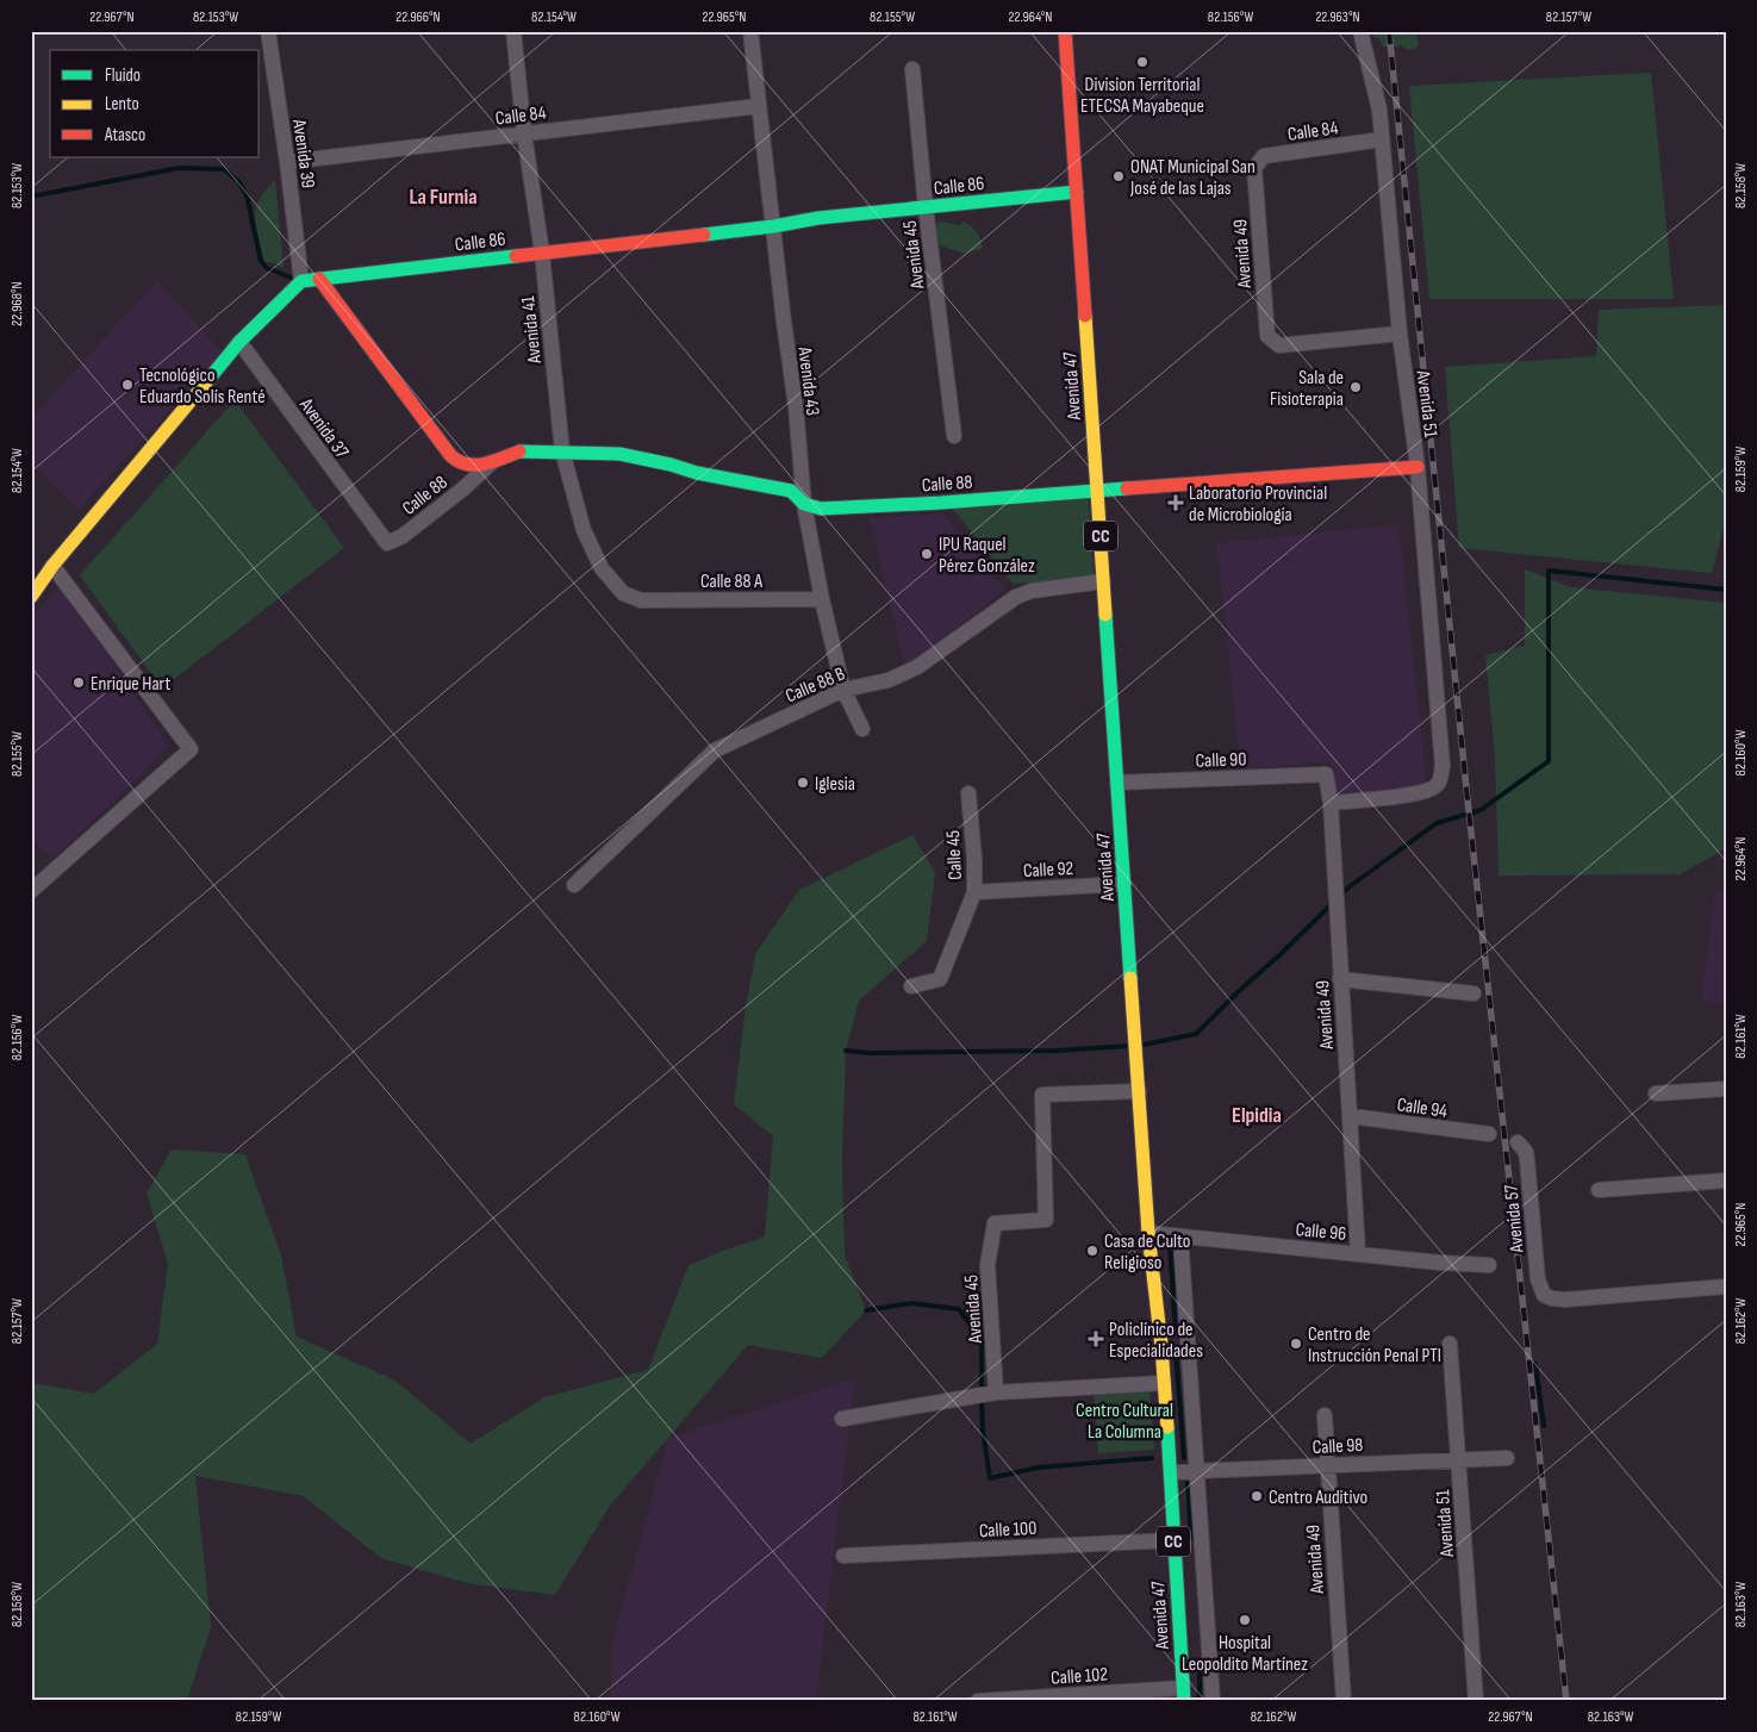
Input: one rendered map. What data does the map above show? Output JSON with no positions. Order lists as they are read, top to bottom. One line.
{"streets":{"street":["Calle 84","Avenida 39","Calle 86","Avenida 49","Avenida 45","Avenida 41","Avenida 43","Avenida 47","Avenida 51","Avenida 37","Calle 88","CC","Calle 88 A","Calle 88 B","Calle 90","Calle 45","Calle 92","Calle 94","Avenida 57","Calle 96","Calle 98","Calle 100","Calle 102"]},"crossings":[["Calle 84","Avenida 39"],["Calle 84","Avenida 49"],["Calle 84","Avenida 41"],["Calle 84","Avenida 43"],["Calle 84","Avenida 51"],["Avenida 39","Calle 86"],["Calle 86","Avenida 45"],["Calle 86","Avenida 41"],["Calle 86","Avenida 43"],["Calle 86","Avenida 47"],["Calle 86","Calle 88"],["Avenida 49","Avenida 51"],["Avenida 49","Calle 90"],["Avenida 49","Calle 94"],["Avenida 49","Calle 96"],["Avenida 49","Calle 98"],["Avenida 45","Avenida 47"],["Avenida 41","Calle 88"],["Avenida 41","Calle 88 A"],["Avenida 43","Calle 88"],["Avenida 43","Calle 88 A"],["Avenida 43","Calle 88 B"],["Avenida 47","Calle 88"],["Avenida 47","Calle 88 B"],["Avenida 47","Calle 90"],["Avenida 47","Calle 92"],["Avenida 47","Calle 96"],["Avenida 47","Calle 98"],["Avenida 47","Calle 100"],["Avenida 47","Calle 102"],["Avenida 51","Calle 88"],["Avenida 51","Calle 98"],["Avenida 37","Calle 88"],["Calle 45","Calle 92"]],"districts":["La Furnia","Elpidia"],"parks":["Centro Cultural La Columna"],"places":{"other":["Division Territorial ETECSA Mayabeque","ONAT Municipal San José de las Lajas","Tecnológico Eduardo Solís Renté","Sala de Fisioterapia","IPU Raquel Pérez González","Enrique Hart","Iglesia","Casa de Culto Religioso","Centro de Instrucción Penal PTI","Centro Auditivo","Hospital Leopoldito Martínez"],"health":["Laboratorio Provincial de Microbiología","Policlínico de Especialidades"]},"legend":["Fluido","Lento","Atasco"],"coordinates":["22.967°N","82.153°W","22.966°N","82.154°W","22.965°N","82.155°W","22.964°N","82.156°W","22.963°N","82.157°W","82.158°W","22.968°N","82.159°W","82.160°W","82.161°W","82.162°W","82.163°W"]}
